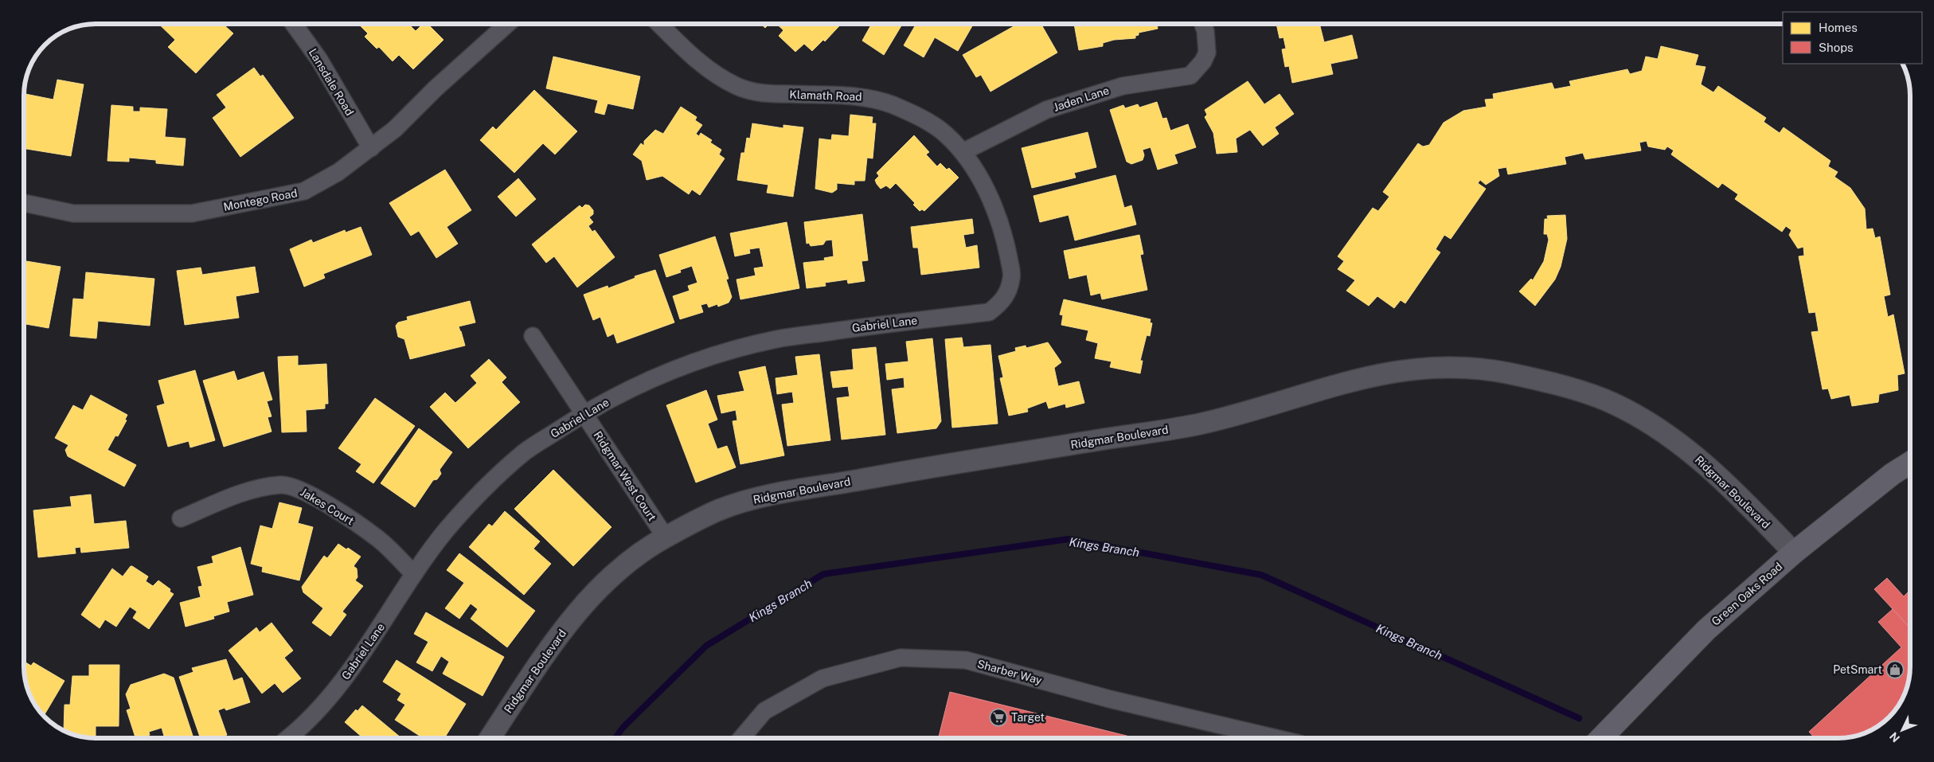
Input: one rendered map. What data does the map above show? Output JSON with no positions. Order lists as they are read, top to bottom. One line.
{"streets":{"main road":["Green Oaks Road"],"street":["Lansdale Road","Klamath Road","Jaden Lane","Montego Road","Gabriel Lane","Ridgmar Boulevard","Ridgmar West Court","Jakes Court","Sharber Way"]},"crossings":[["Lansdale Road","Montego Road"],["Klamath Road","Jaden Lane"],["Klamath Road","Gabriel Lane"],["Gabriel Lane","Ridgmar West Court"],["Gabriel Lane","Jakes Court"],["Ridgmar Boulevard","Ridgmar West Court"],["Ridgmar Boulevard","Green Oaks Road"]],"water":["Kings Branch"],"places":{"shop":["PetSmart"],"supermarket":["Target"]},"legend":["Homes","Shops"],"north":"bottom left"}
